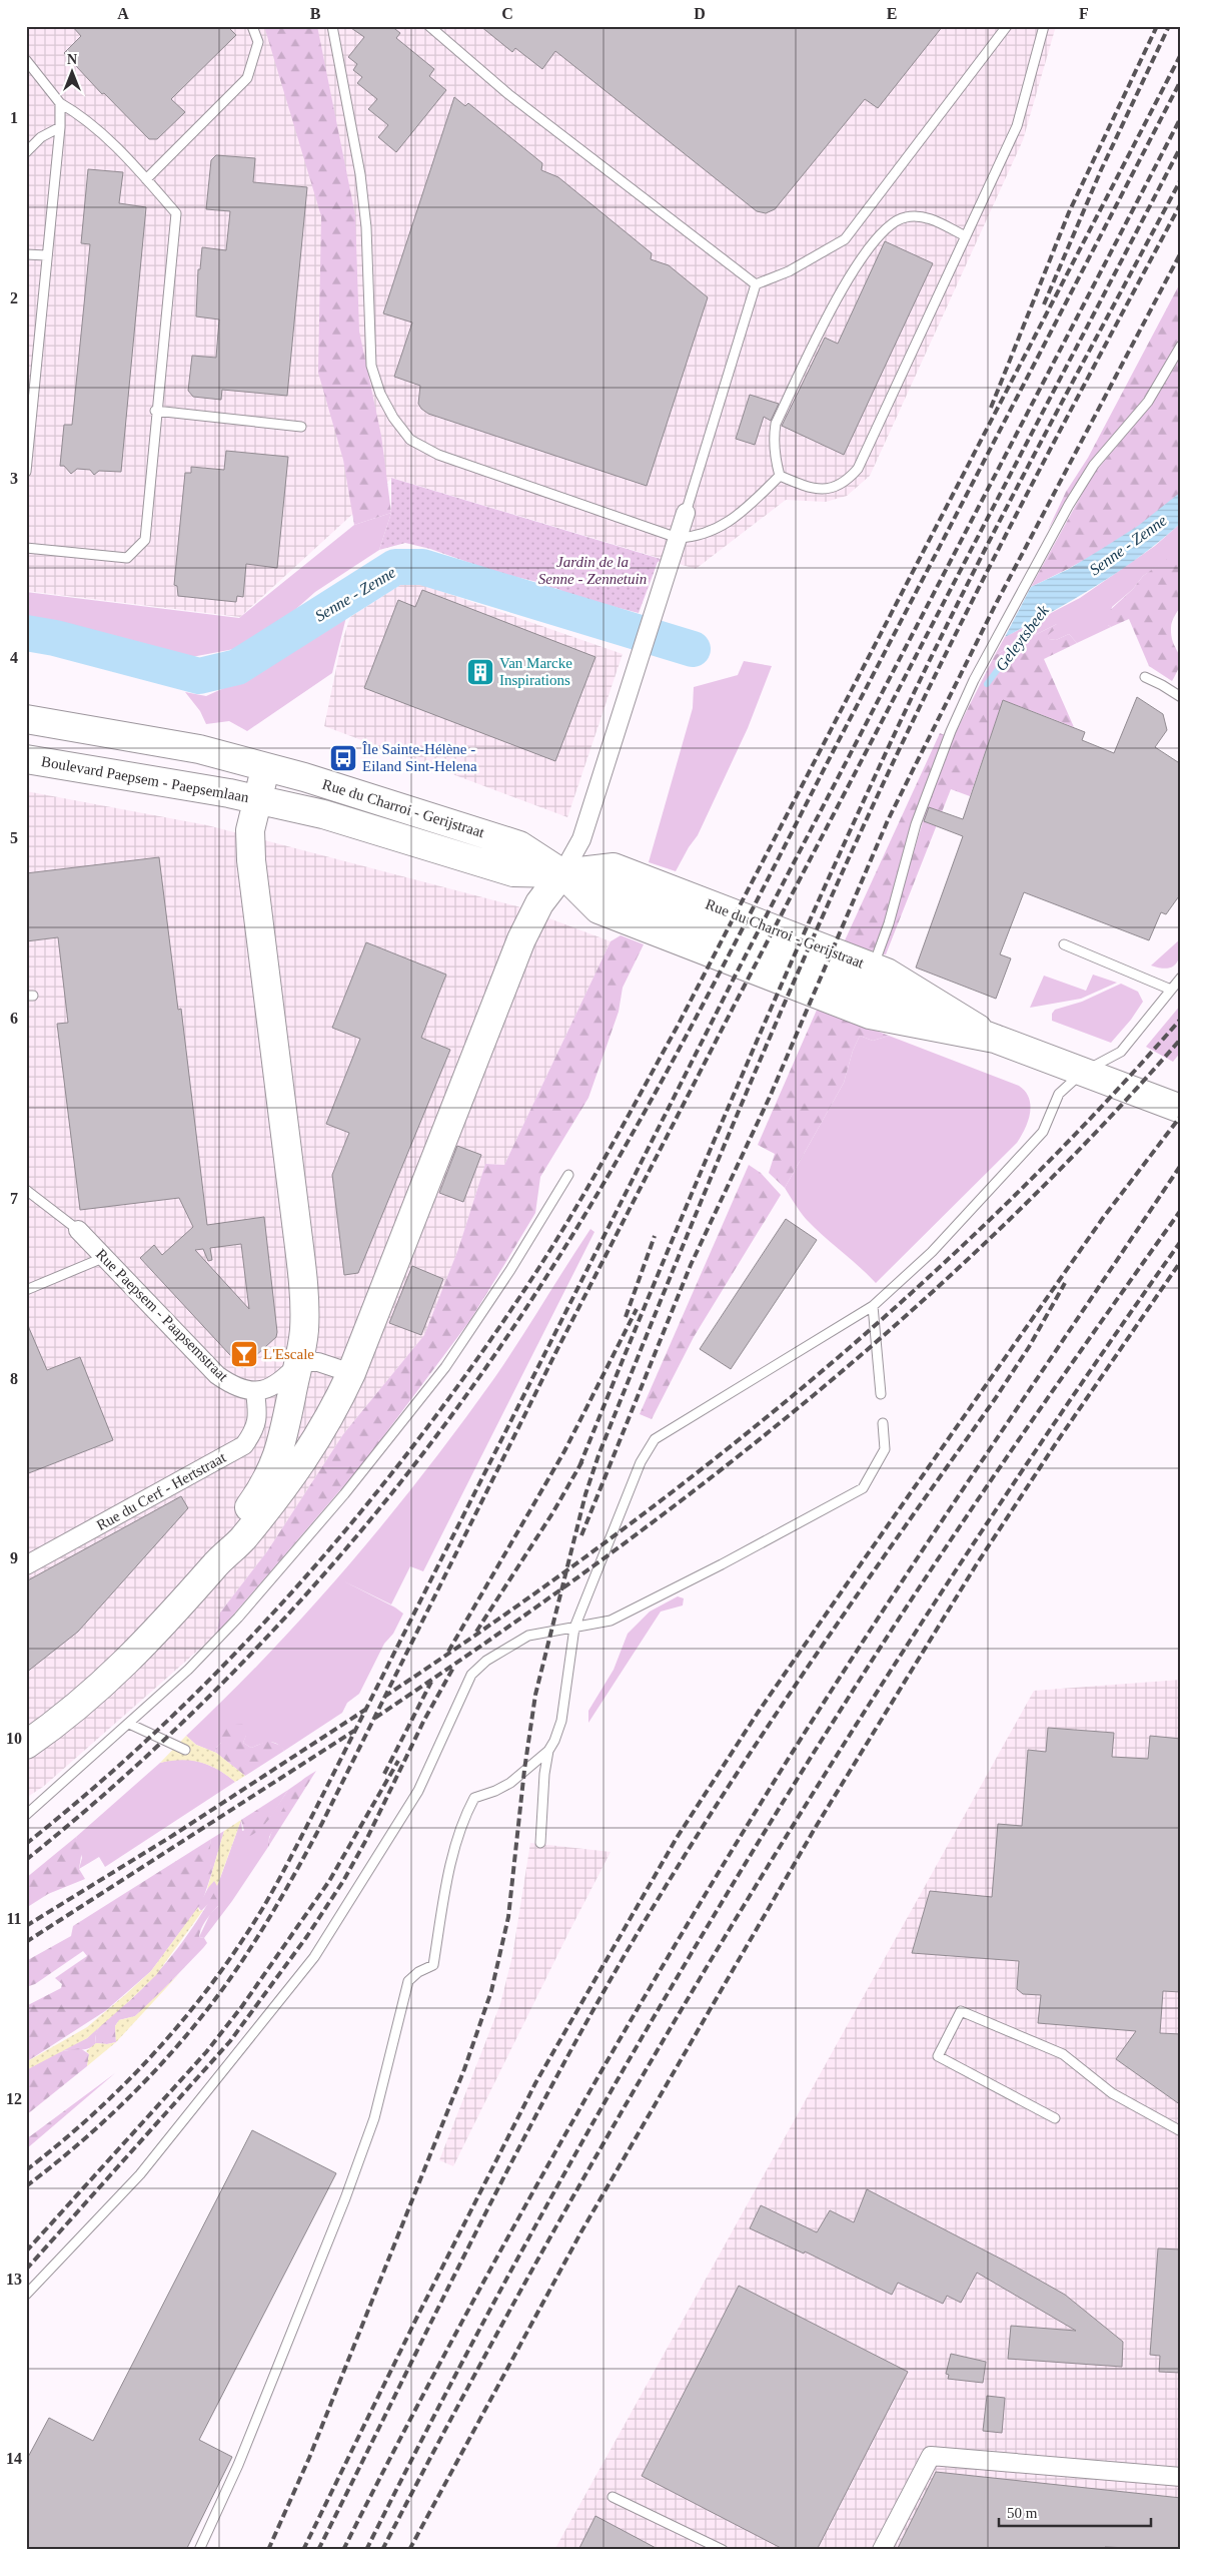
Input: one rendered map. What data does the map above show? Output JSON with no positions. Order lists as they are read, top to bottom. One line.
{"streets":{"main road":["Boulevard Paepsem - Paepsemlaan","Rue du Charroi - Gerijstraat"],"street":["Rue Paepsem - Paapsemstraat","Rue du Cerf - Hertstraat"]},"crossings":[["Boulevard Paepsem - Paepsemlaan","Rue du Charroi - Gerijstraat"],["Rue Paepsem - Paapsemstraat","Rue du Cerf - Hertstraat"]],"water":["Senne - Zenne","Geleytsbeek"],"parks":["Jardin de la Senne - Zennetuin"],"places":{"building":["Van Marcke Inspirations"],"bus stop":["Île Sainte-Hélène - Eiland Sint-Helena"],"bar":["L'Escale"]},"scale_bar":"50 m","north":"top","grid":{"columns":["A","B","C","D","E","F"],"rows":["1","2","3","4","5","6","7","8","9","10","11","12","13","14"]}}
